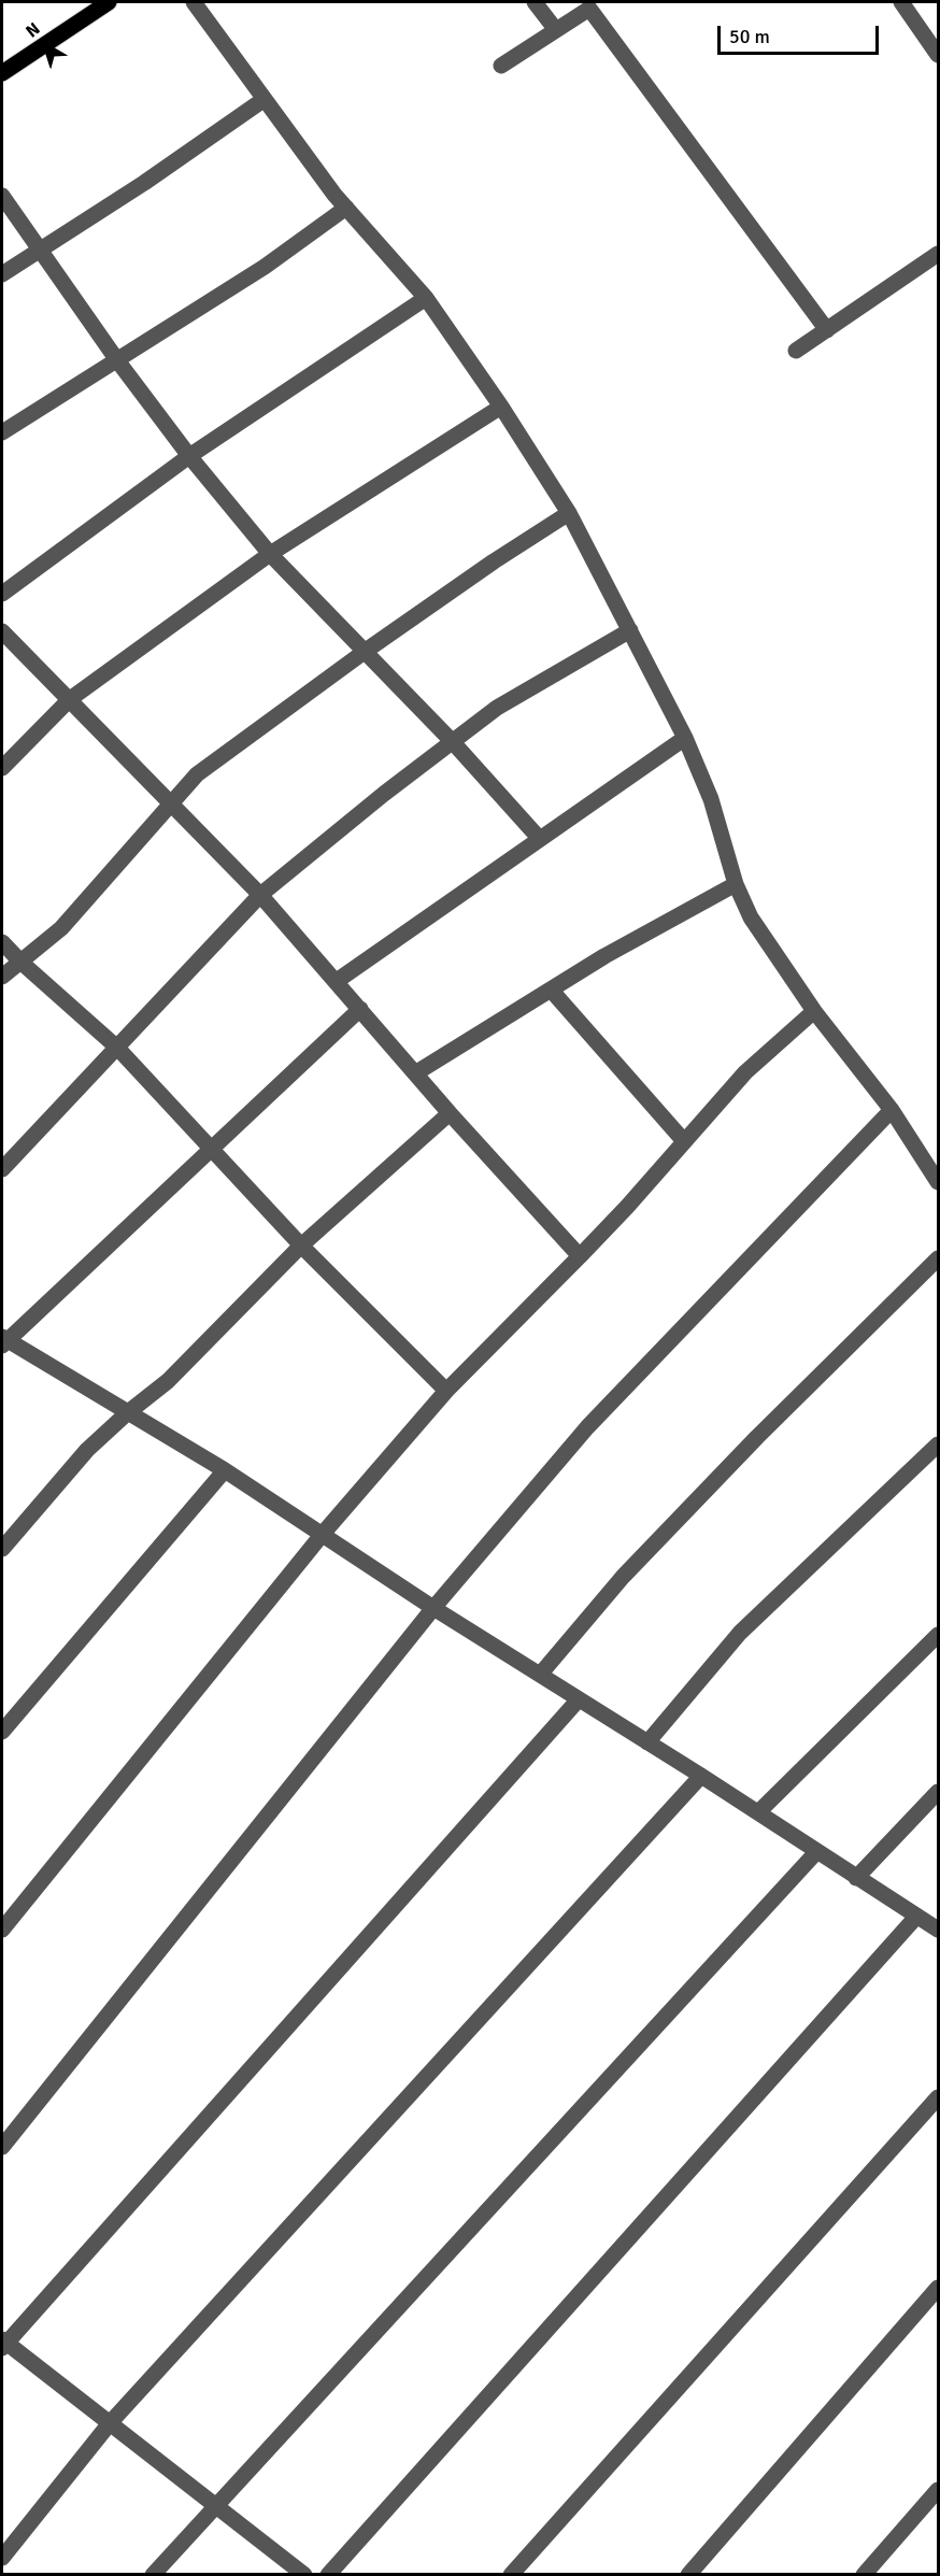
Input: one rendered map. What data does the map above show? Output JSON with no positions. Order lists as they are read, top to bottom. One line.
{"scale_bar":"50 m","north":"top left"}
